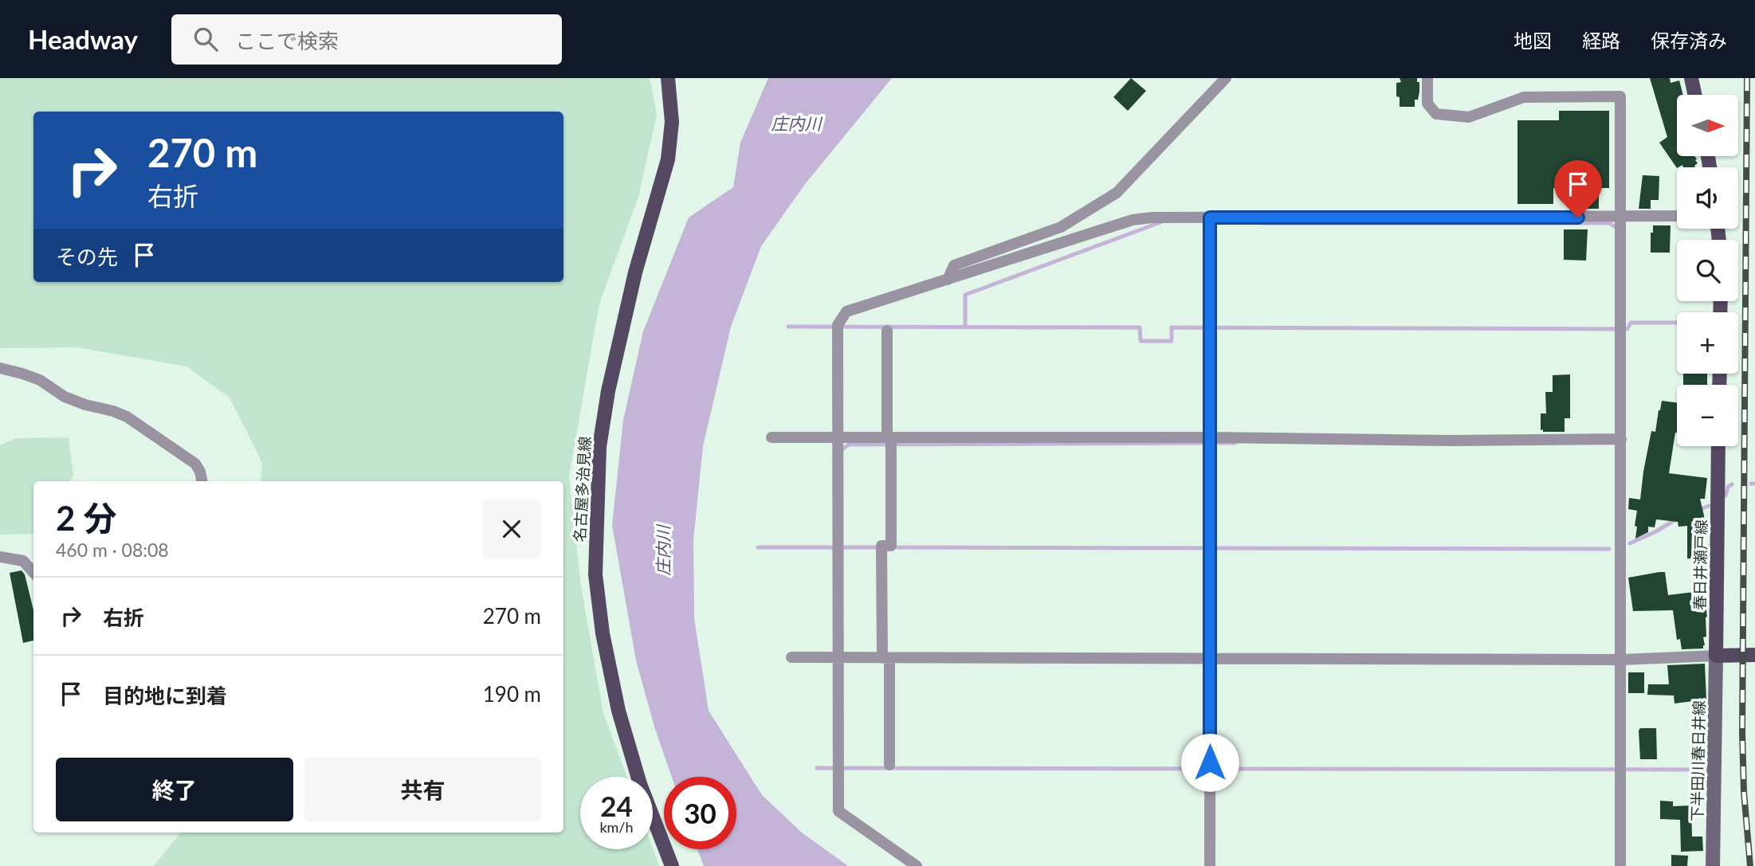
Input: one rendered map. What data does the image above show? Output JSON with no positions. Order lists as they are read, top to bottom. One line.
{"streets":{"main road":["名古屋多治見線","春日井瀬戸線","下半田川春日井線"]},"crossings":[["春日井瀬戸線","下半田川春日井線"]],"water":["庄内川"],"north":"right","page":{"header":"Headway","search":"ここで検索","nav":["地図","経路","保存済み"],"map_buttons":["+","−"],"turn":["270 m","右折"],"then":"その先","heading":["2 分","460 m · 08:08"],"list":[{"name":"右折","value":"270 m"},{"name":"目的地に到着","value":"190 m"}],"buttons":["終了","共有"],"speed":"24 km/h","limit":"30"}}
